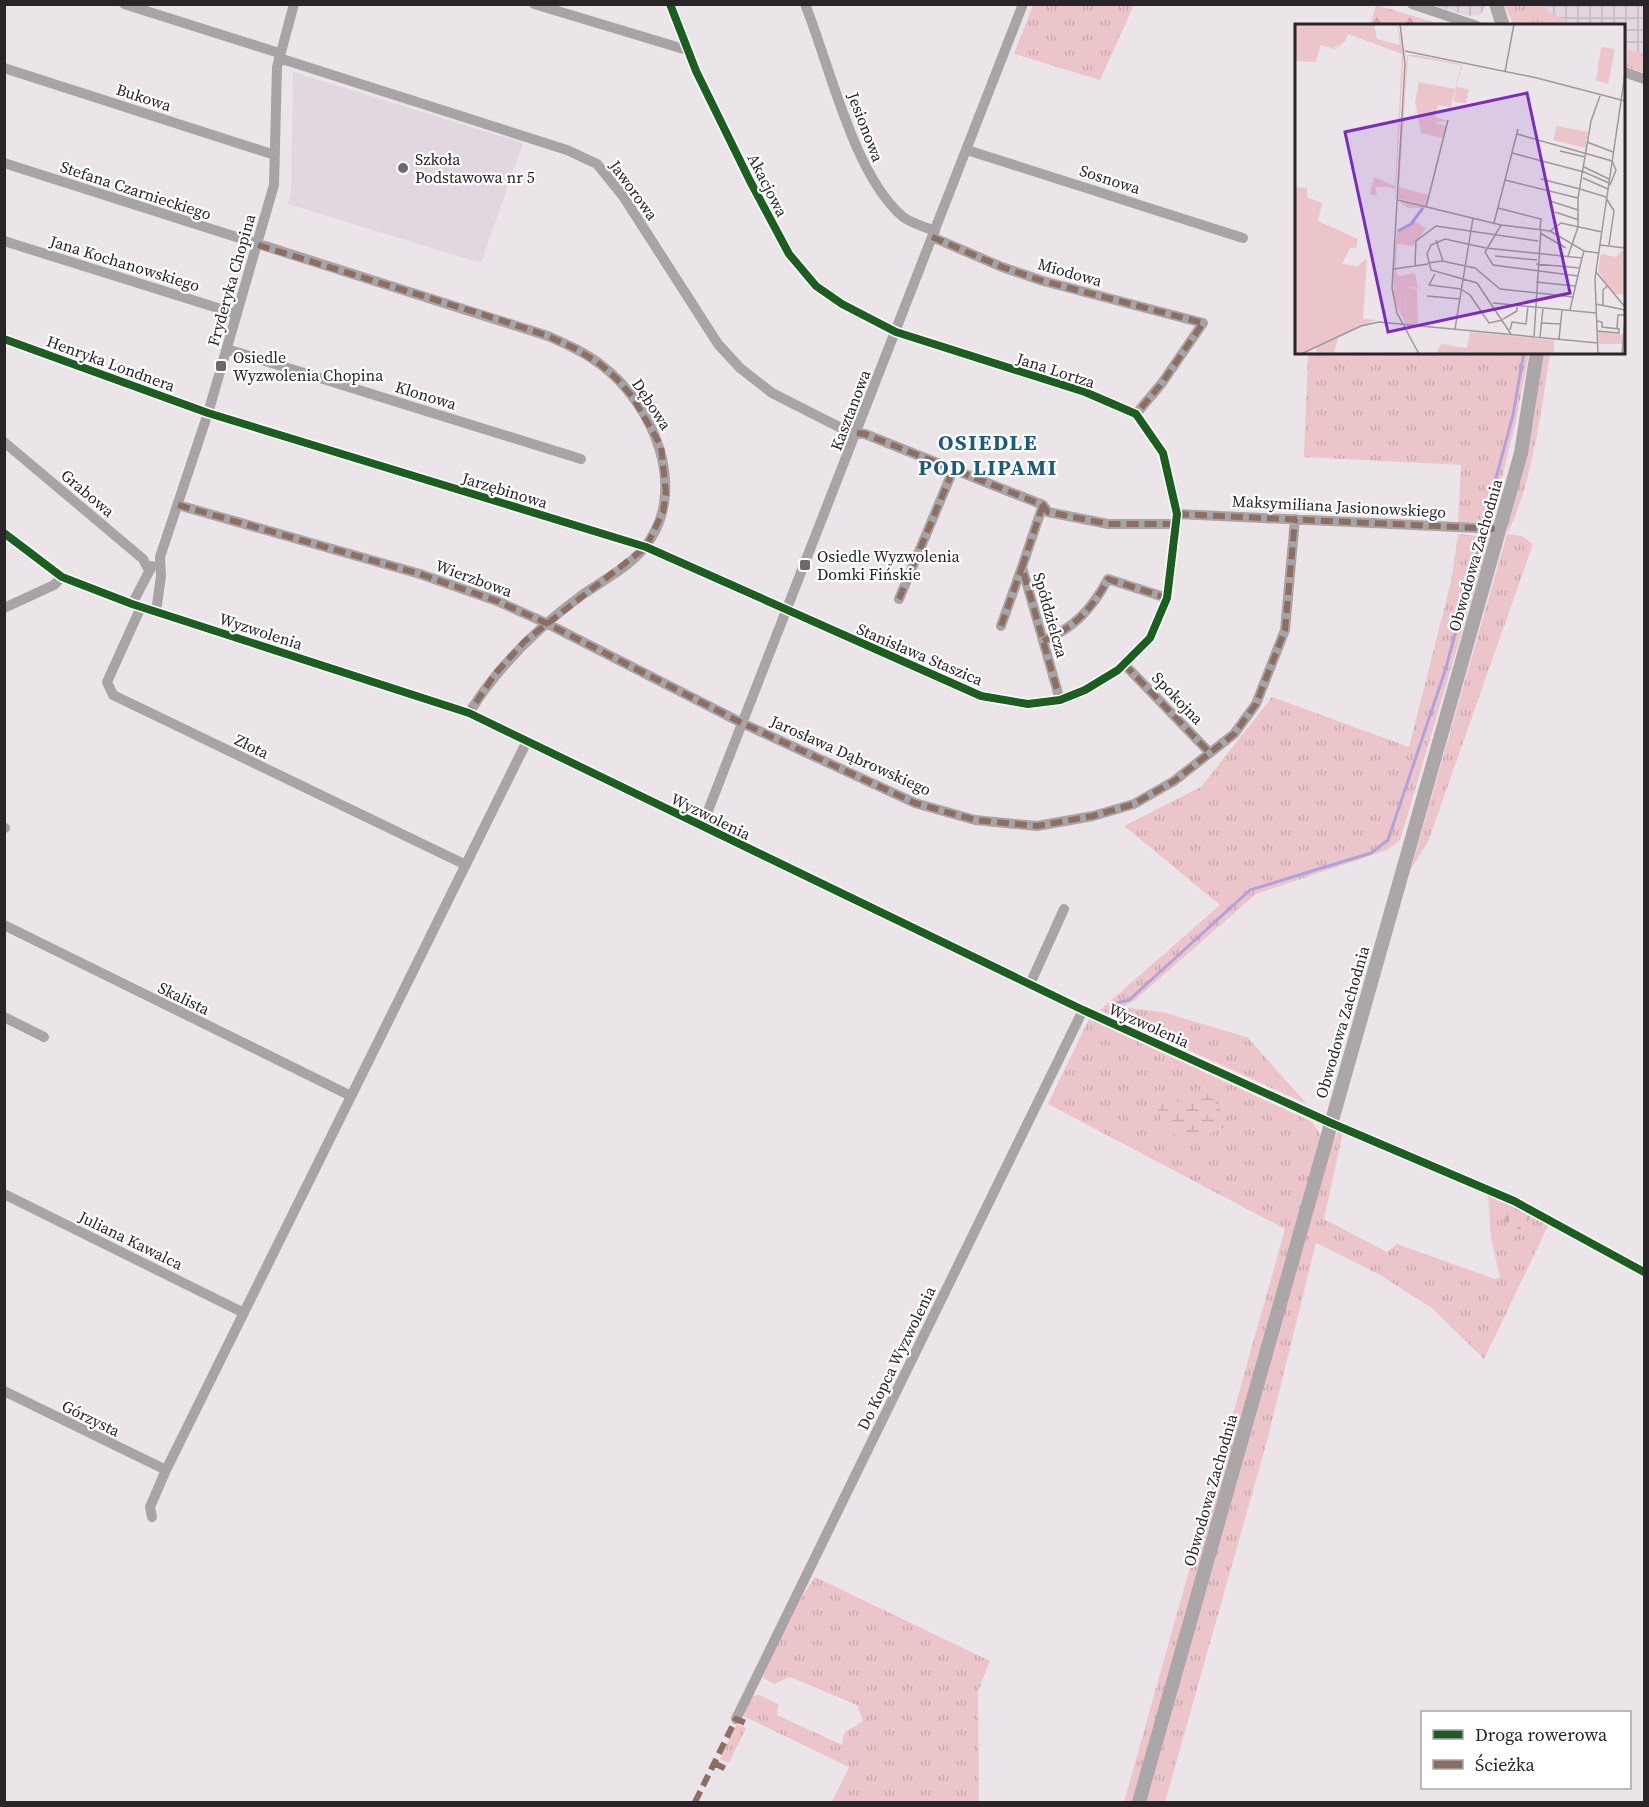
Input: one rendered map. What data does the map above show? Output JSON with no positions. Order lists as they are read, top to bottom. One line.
{"streets":{"main road":["Obwodowa Zachodnia"],"street":["Bukowa","Jesionowa","Sosnowa","Akacjowa","Stefana Czarnieckiego","Jaworowa","Jana Kochanowskiego","Miodowa","Fryderyka Chopina","Henryka Londnera","Jana Lortza","Klonowa","Dębowa","Kasztanowa","Jarzębinowa","Grabowa","Maksymiliana Jasionowskiego","Wierzbowa","Spółdzielcza","Wyzwolenia","Stanisława Staszica","Spokojna","Złota","Jarosława Dąbrowskiego","Skalista","Juliana Kawalca","Do Kopca Wyzwolenia","Górzysta"]},"crossings":[["Bukowa","Fryderyka Chopina"],["Jesionowa","Miodowa"],["Jesionowa","Kasztanowa"],["Sosnowa","Kasztanowa"],["Akacjowa","Jana Lortza"],["Akacjowa","Kasztanowa"],["Stefana Czarnieckiego","Fryderyka Chopina"],["Stefana Czarnieckiego","Dębowa"],["Jaworowa","Fryderyka Chopina"],["Jaworowa","Kasztanowa"],["Jana Kochanowskiego","Fryderyka Chopina"],["Miodowa","Jana Lortza"],["Miodowa","Kasztanowa"],["Fryderyka Chopina","Henryka Londnera"],["Fryderyka Chopina","Klonowa"],["Fryderyka Chopina","Dębowa"],["Fryderyka Chopina","Jarzębinowa"],["Fryderyka Chopina","Grabowa"],["Fryderyka Chopina","Wierzbowa"],["Fryderyka Chopina","Wyzwolenia"],["Fryderyka Chopina","Złota"],["Henryka Londnera","Jarzębinowa"],["Jana Lortza","Kasztanowa"],["Dębowa","Jarzębinowa"],["Dębowa","Wierzbowa"],["Dębowa","Wyzwolenia"],["Kasztanowa","Jarzębinowa"],["Kasztanowa","Wierzbowa"],["Kasztanowa","Wyzwolenia"],["Kasztanowa","Stanisława Staszica"],["Kasztanowa","Jarosława Dąbrowskiego"],["Jarzębinowa","Stanisława Staszica"],["Maksymiliana Jasionowskiego","Obwodowa Zachodnia"],["Maksymiliana Jasionowskiego","Stanisława Staszica"],["Maksymiliana Jasionowskiego","Jarosława Dąbrowskiego"],["Obwodowa Zachodnia","Wyzwolenia"],["Wierzbowa","Jarosława Dąbrowskiego"],["Spółdzielcza","Stanisława Staszica"],["Wyzwolenia","Złota"],["Wyzwolenia","Do Kopca Wyzwolenia"],["Stanisława Staszica","Spokojna"],["Spokojna","Jarosława Dąbrowskiego"]],"districts":["OSIEDLE POD LIPAMI"],"places":{"other":["Szkoła Podstawowa nr 5"],"transit":["Osiedle Wyzwolenia Chopina","Osiedle Wyzwolenia Domki Fińskie"]},"legend":["Droga rowerowa","Ścieżka"]}
